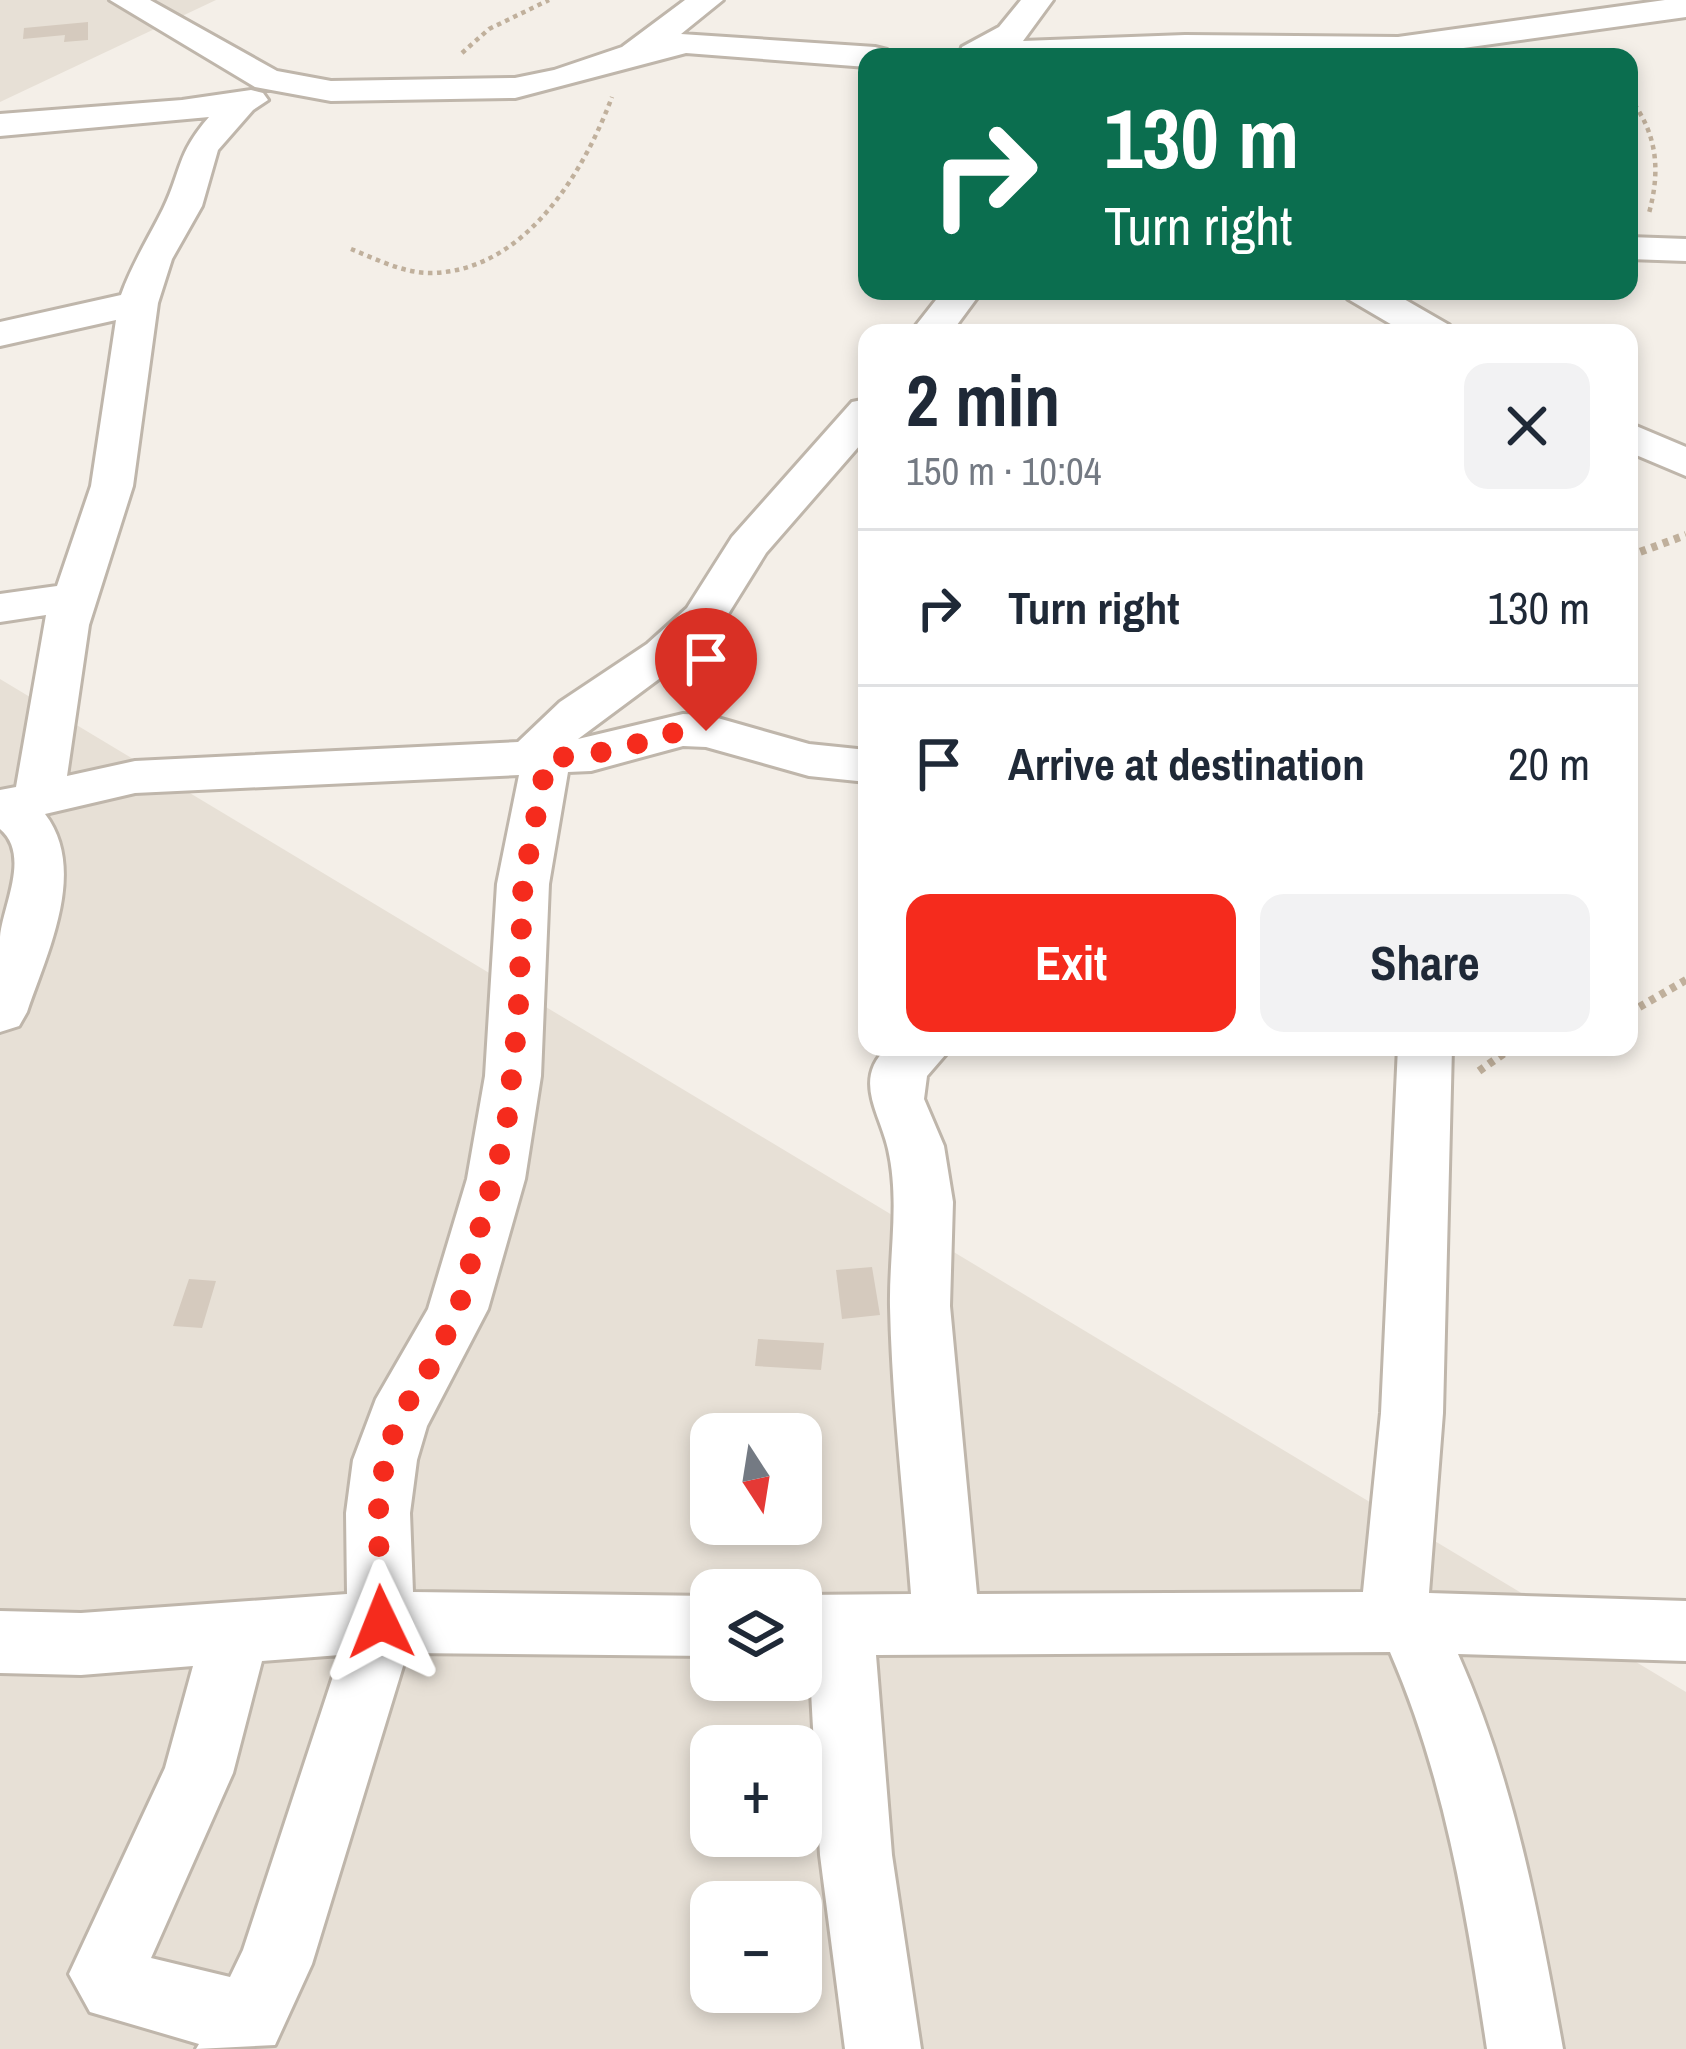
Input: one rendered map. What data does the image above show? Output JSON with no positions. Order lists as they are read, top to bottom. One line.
{"north":"bottom","page":{"turn":["130 m","Turn right"],"heading":["2 min","150 m · 10:04"],"list":[{"name":"Turn right","value":"130 m"},{"name":"Arrive at destination","value":"20 m"}],"buttons":["Exit","Share"],"map_buttons":["+","−"]}}
